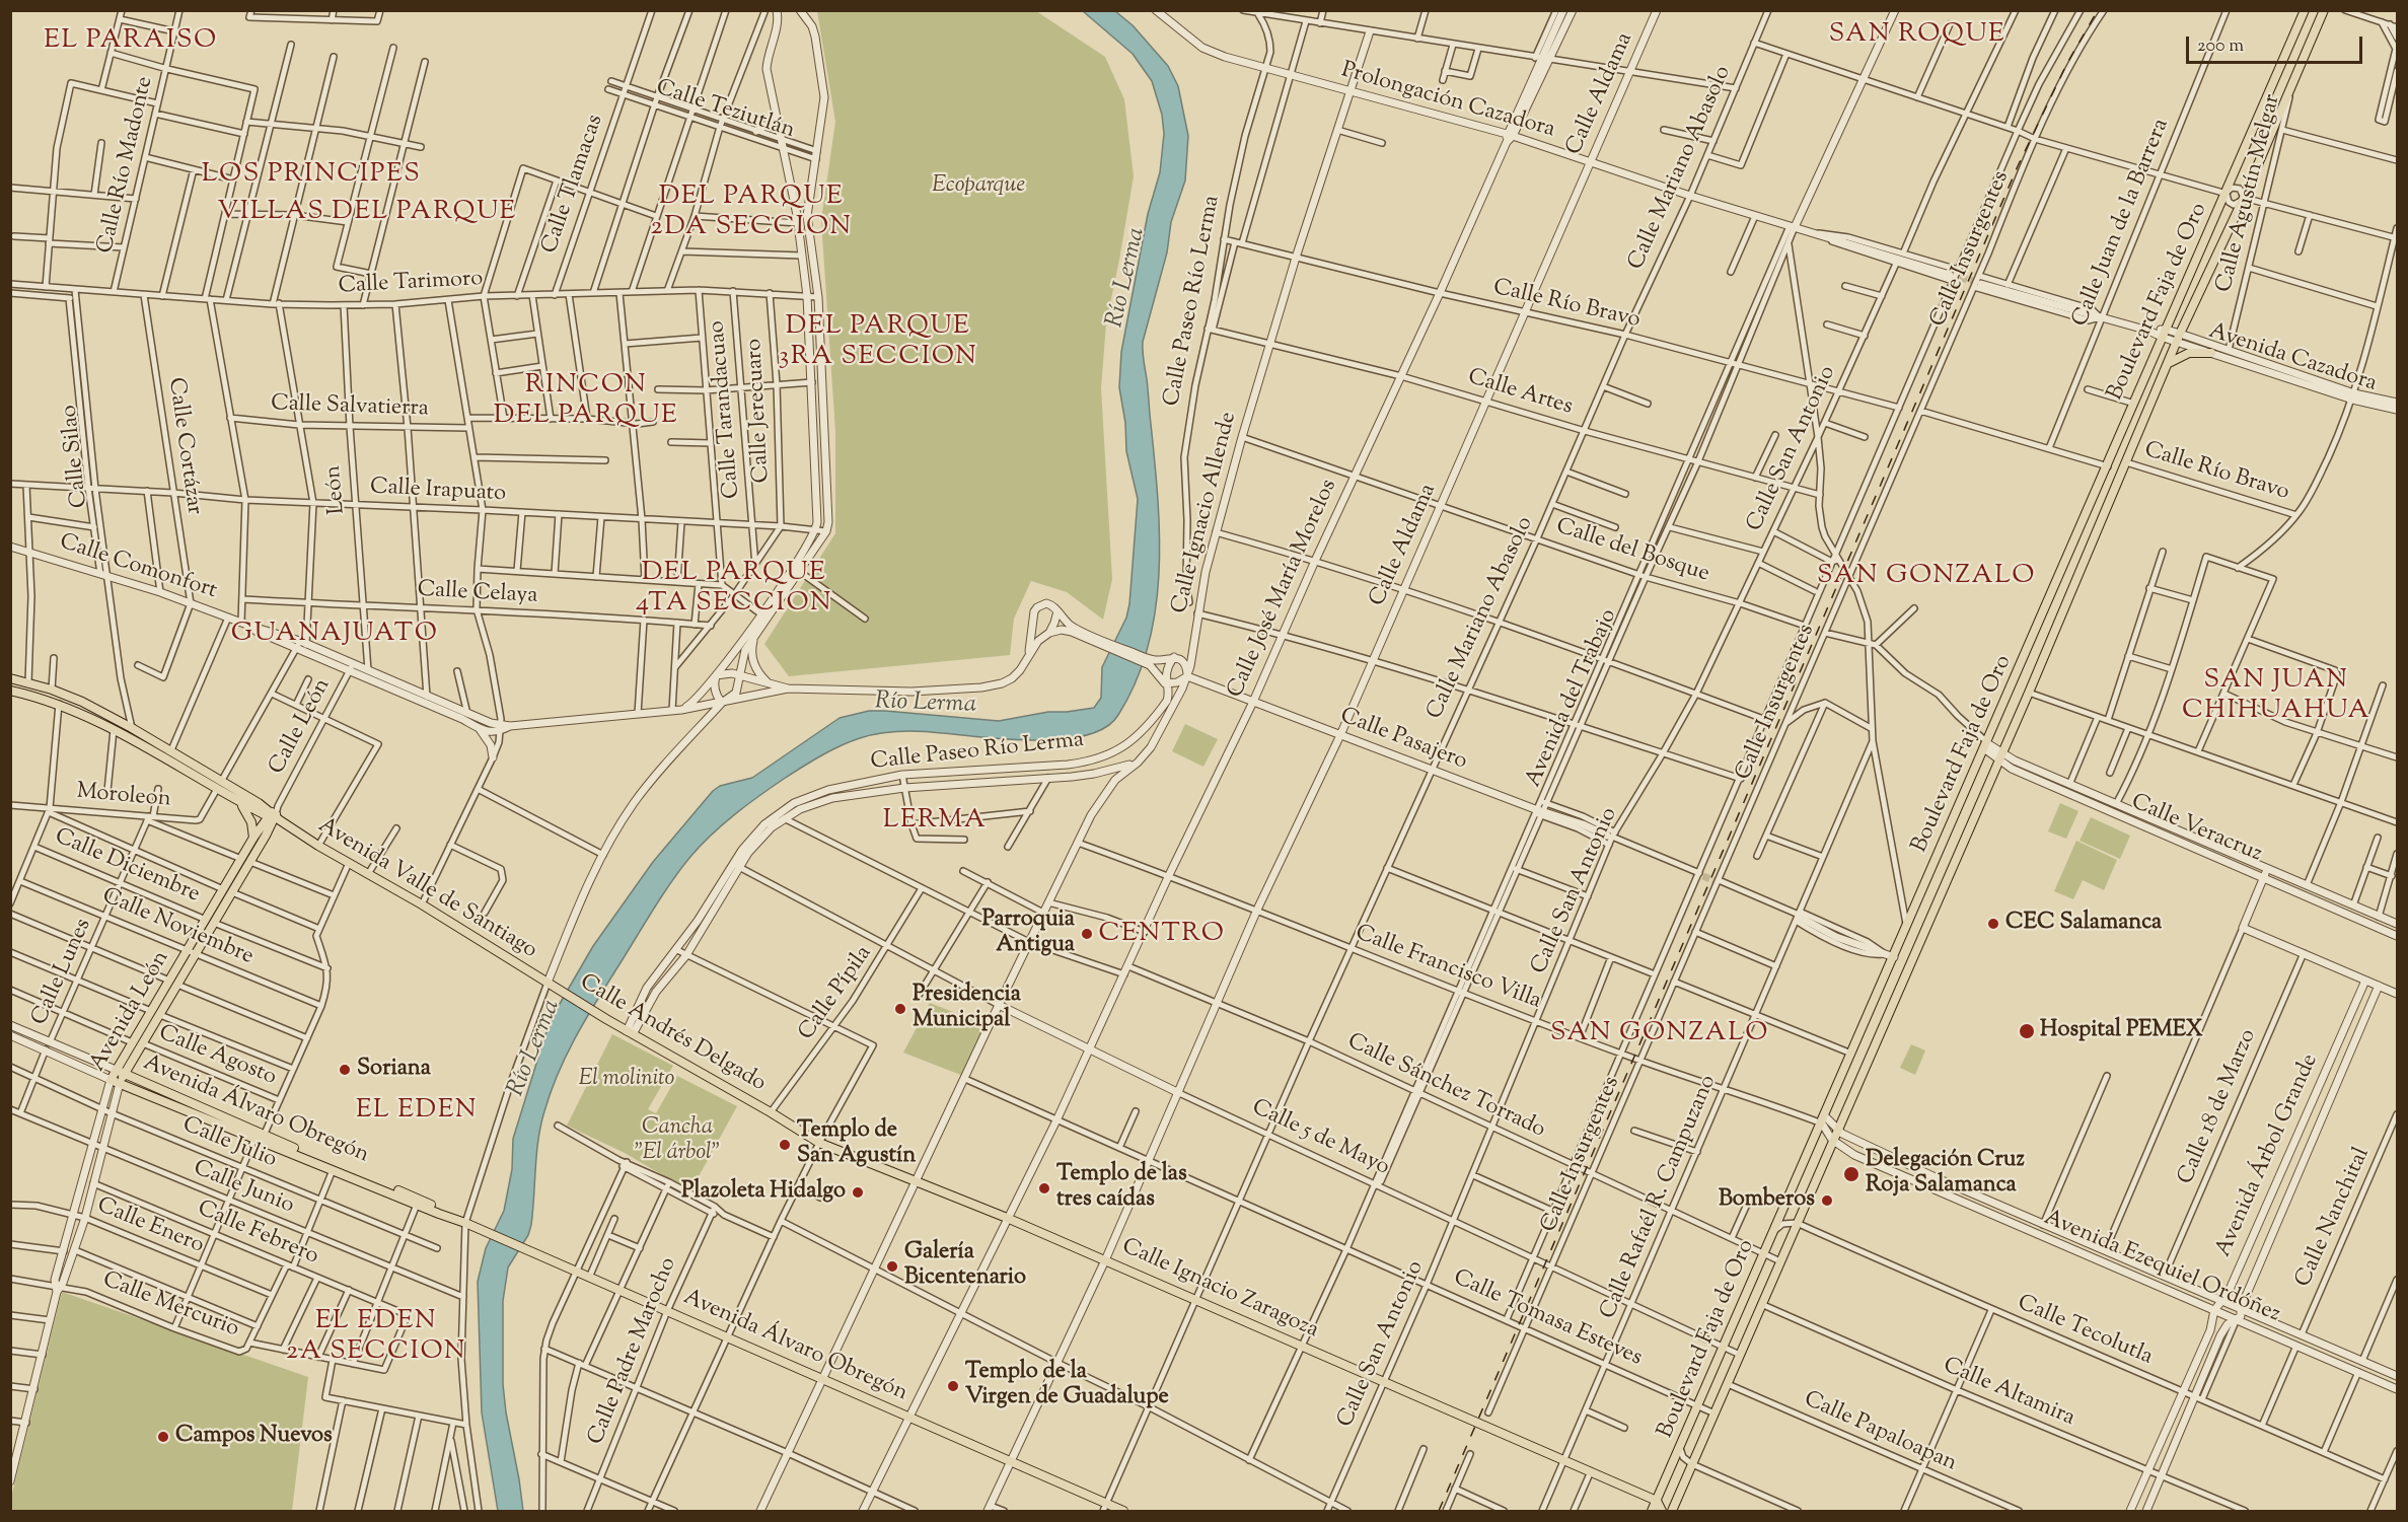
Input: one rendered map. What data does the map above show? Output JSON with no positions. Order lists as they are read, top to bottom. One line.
{"streets":{"main road":["Boulevard Faja de Oro","Avenida Valle de Santiago","Avenida León","Calle Andrés Delgado","Avenida Álvaro Obregón","Calle Ignacio Zaragoza"],"street":["Calle Aldama","Prolongación Cazadora","Calle Teziutlán","Calle Río Madonte","Calle Mariano Abasolo","Calle Tlamacas","Calle Agustín Melgar","Calle Juan de la Barrera","Calle Insurgentes","Calle Tarimoro","Calle Paseo Río Lerma","Calle Río Bravo","Avenida Cazadora","Calle Artes","Calle Salvatierra","Calle Tarandacuao","Calle Jerecuaro","Calle Cortázar","Calle San Antonio","Calle Silao","León","Calle Irapuato","Calle Ignacio Allende","Calle del Bosque","Calle Comonfort","Calle José María Morelos","Calle Celaya","Avenida del Trabajo","Calle León","Calle Pasajero","Moroleon","Calle Veracruz","Calle Diciembre","Calle Noviembre","Calle Francisco Villa","Calle Lunes","Calle Pípila","Calle Agosto","Calle Sánchez Torrado","Calle 18 de Marzo","Calle 5 de Mayo","Calle Julio","Avenida Árbol Grande","Calle Junio","Calle Rafaél R. Campuzano","Calle Nanchital","Calle Enero","Calle Febrero","Avenida Ezequiel Ordóñez","Calle Mercurio","Calle Tomasa Esteves","Calle Tecolutla","Calle Padre Marocho","Calle Altamira","Calle Papaloapan"]},"crossings":[["Calle Aldama","Prolongación Cazadora"],["Calle Aldama","Calle Río Bravo"],["Calle Aldama","Calle Artes"],["Calle Aldama","Calle del Bosque"],["Calle Aldama","Calle Pasajero"],["Calle Aldama","Calle Francisco Villa"],["Calle Aldama","Calle Sánchez Torrado"],["Calle Aldama","Avenida Álvaro Obregón"],["Calle Aldama","Calle 5 de Mayo"],["Calle Aldama","Calle Ignacio Zaragoza"],["Calle Aldama","Calle Tomasa Esteves"],["Prolongación Cazadora","Calle Mariano Abasolo"],["Prolongación Cazadora","Calle Insurgentes"],["Prolongación Cazadora","Calle Paseo Río Lerma"],["Prolongación Cazadora","Calle Ignacio Allende"],["Prolongación Cazadora","Calle José María Morelos"],["Prolongación Cazadora","Avenida del Trabajo"],["Calle Teziutlán","Calle Tlamacas"],["Calle Río Madonte","Calle Tarimoro"],["Calle Mariano Abasolo","Calle Río Bravo"],["Calle Mariano Abasolo","Calle Artes"],["Calle Mariano Abasolo","Calle del Bosque"],["Calle Mariano Abasolo","Calle Pasajero"],["Calle Mariano Abasolo","Calle Francisco Villa"],["Calle Mariano Abasolo","Calle Sánchez Torrado"],["Calle Mariano Abasolo","Avenida Álvaro Obregón"],["Calle Mariano Abasolo","Calle 5 de Mayo"],["Calle Mariano Abasolo","Calle Ignacio Zaragoza"],["Calle Mariano Abasolo","Calle Tomasa Esteves"],["Calle Tlamacas","Calle Tarimoro"],["Calle Agustín Melgar","Boulevard Faja de Oro"],["Calle Agustín Melgar","Avenida Cazadora"],["Calle Insurgentes","Calle Río Bravo"],["Calle Insurgentes","Calle del Bosque"],["Calle Insurgentes","Calle Pasajero"],["Calle Insurgentes","Calle Francisco Villa"],["Calle Insurgentes","Calle Sánchez Torrado"],["Calle Insurgentes","Calle 5 de Mayo"],["Calle Insurgentes","Calle Tomasa Esteves"],["Calle Tarimoro","Calle Tarandacuao"],["Calle Tarimoro","Calle Jerecuaro"],["Calle Tarimoro","Calle Cortázar"],["Calle Tarimoro","Calle Silao"],["Calle Tarimoro","León"],["Calle Paseo Río Lerma","Calle Río Bravo"],["Calle Paseo Río Lerma","Calle Artes"],["Calle Paseo Río Lerma","Calle Ignacio Allende"],["Calle Paseo Río Lerma","Calle Andrés Delgado"],["Calle Paseo Río Lerma","Calle 5 de Mayo"],["Boulevard Faja de Oro","Calle Río Bravo"],["Boulevard Faja de Oro","Avenida Cazadora"],["Boulevard Faja de Oro","Calle Veracruz"],["Boulevard Faja de Oro","Calle Francisco Villa"],["Boulevard Faja de Oro","Calle Sánchez Torrado"],["Boulevard Faja de Oro","Calle 5 de Mayo"],["Boulevard Faja de Oro","Avenida Ezequiel Ordóñez"],["Boulevard Faja de Oro","Calle Ignacio Zaragoza"],["Boulevard Faja de Oro","Calle Tomasa Esteves"],["Boulevard Faja de Oro","Calle Tecolutla"],["Boulevard Faja de Oro","Calle Altamira"],["Boulevard Faja de Oro","Calle Papaloapan"],["Calle Río Bravo","Calle San Antonio"],["Calle Río Bravo","Calle Ignacio Allende"],["Calle Río Bravo","Calle José María Morelos"],["Calle Río Bravo","Avenida del Trabajo"],["Calle Artes","Calle San Antonio"],["Calle Artes","Calle Ignacio Allende"],["Calle Artes","Calle José María Morelos"],["Calle Artes","Avenida del Trabajo"],["Calle Salvatierra","León"],["Calle Tarandacuao","Calle Irapuato"],["Calle Jerecuaro","Calle Irapuato"],["Calle Cortázar","Calle Irapuato"],["Calle Cortázar","Calle Comonfort"],["Calle San Antonio","Calle del Bosque"],["Calle San Antonio","Calle Pasajero"],["Calle San Antonio","Calle Francisco Villa"],["Calle San Antonio","Calle Sánchez Torrado"],["Calle San Antonio","Calle 5 de Mayo"],["Calle San Antonio","Calle Ignacio Zaragoza"],["Calle San Antonio","Calle Tomasa Esteves"],["Calle Silao","Calle Irapuato"],["Calle Silao","Calle Comonfort"],["Calle Silao","Avenida Valle de Santiago"],["León","Calle Irapuato"],["León","Calle Comonfort"],["León","Calle Celaya"],["Calle Ignacio Allende","Calle del Bosque"],["Calle Ignacio Allende","Calle Pasajero"],["Calle Ignacio Allende","Calle Francisco Villa"],["Calle Ignacio Allende","Avenida Álvaro Obregón"],["Calle Ignacio Allende","Calle 5 de Mayo"],["Calle Ignacio Allende","Calle Ignacio Zaragoza"],["Calle Ignacio Allende","Calle Tomasa Esteves"],["Calle del Bosque","Calle José María Morelos"],["Calle del Bosque","Avenida del Trabajo"],["Calle Comonfort","Calle León"],["Calle José María Morelos","Calle Pasajero"],["Calle José María Morelos","Calle Francisco Villa"],["Calle José María Morelos","Calle Sánchez Torrado"],["Calle José María Morelos","Avenida Álvaro Obregón"],["Calle José María Morelos","Calle 5 de Mayo"],["Calle José María Morelos","Calle Ignacio Zaragoza"],["Calle José María Morelos","Calle Tomasa Esteves"],["Avenida del Trabajo","Calle Pasajero"],["Avenida del Trabajo","Calle Francisco Villa"],["Avenida del Trabajo","Calle Sánchez Torrado"],["Avenida del Trabajo","Calle 5 de Mayo"],["Avenida del Trabajo","Calle Ignacio Zaragoza"],["Avenida del Trabajo","Calle Tomasa Esteves"],["Calle León","Avenida Valle de Santiago"],["Calle León","Avenida León"],["Moroleon","Avenida Valle de Santiago"],["Moroleon","Calle Lunes"],["Calle Diciembre","Calle Lunes"],["Calle Diciembre","Avenida León"],["Avenida Valle de Santiago","Avenida León"],["Avenida Valle de Santiago","Calle Andrés Delgado"],["Calle Noviembre","Calle Lunes"],["Calle Noviembre","Avenida León"],["Calle Francisco Villa","Calle Rafaél R. Campuzano"],["Calle Francisco Villa","Avenida Ezequiel Ordóñez"],["Calle Lunes","Calle Agosto"],["Calle Lunes","Avenida Álvaro Obregón"],["Calle Lunes","Calle Julio"],["Calle Lunes","Calle Junio"],["Calle Pípila","Calle Andrés Delgado"],["Calle Pípila","Calle 5 de Mayo"],["Calle Pípila","Calle Ignacio Zaragoza"],["Avenida León","Calle Agosto"],["Avenida León","Avenida Álvaro Obregón"],["Avenida León","Calle Julio"],["Avenida León","Calle Junio"],["Avenida León","Calle Enero"],["Avenida León","Calle Febrero"],["Avenida León","Calle Mercurio"],["Calle Andrés Delgado","Calle Ignacio Zaragoza"],["Calle Sánchez Torrado","Calle Rafaél R. Campuzano"],["Calle 18 de Marzo","Avenida Ezequiel Ordóñez"],["Avenida Álvaro Obregón","Calle Padre Marocho"],["Calle 5 de Mayo","Calle Rafaél R. Campuzano"],["Avenida Árbol Grande","Avenida Ezequiel Ordóñez"],["Avenida Árbol Grande","Calle Tecolutla"],["Avenida Árbol Grande","Calle Altamira"],["Calle Rafaél R. Campuzano","Calle Ignacio Zaragoza"],["Calle Rafaél R. Campuzano","Calle Tomasa Esteves"],["Calle Nanchital","Avenida Ezequiel Ordóñez"],["Calle Febrero","Calle Mercurio"]],"districts":["SAN ROQUE","EL PARAISO","LOS PRINCIPES","DEL PARQUE 2DA SECCION","VILLAS DEL PARQUE","DEL PARQUE 3RA SECCION","RINCON DEL PARQUE","DEL PARQUE 4TA SECCION","SAN GONZALO","GUANAJUATO","SAN JUAN CHIHUAHUA","LERMA","CENTRO","SAN GONZALO","EL EDEN","EL EDEN 2A SECCION"],"water":["Río Lerma"],"parks":["Ecoparque","El molinito","Cancha \"El árbol\""],"places":["CEC Salamanca","Parroquia Antigua","Presidencia Municipal","Hospital PEMEX","Soriana","Templo de San Agustín","Delegación Cruz Roja Salamanca","Templo de las tres caídas","Plazoleta Hidalgo","Bomberos","Galería Bicentenario","Templo de la Virgen de Guadalupe","Campos Nuevos"],"scale_bar":"200 m"}
